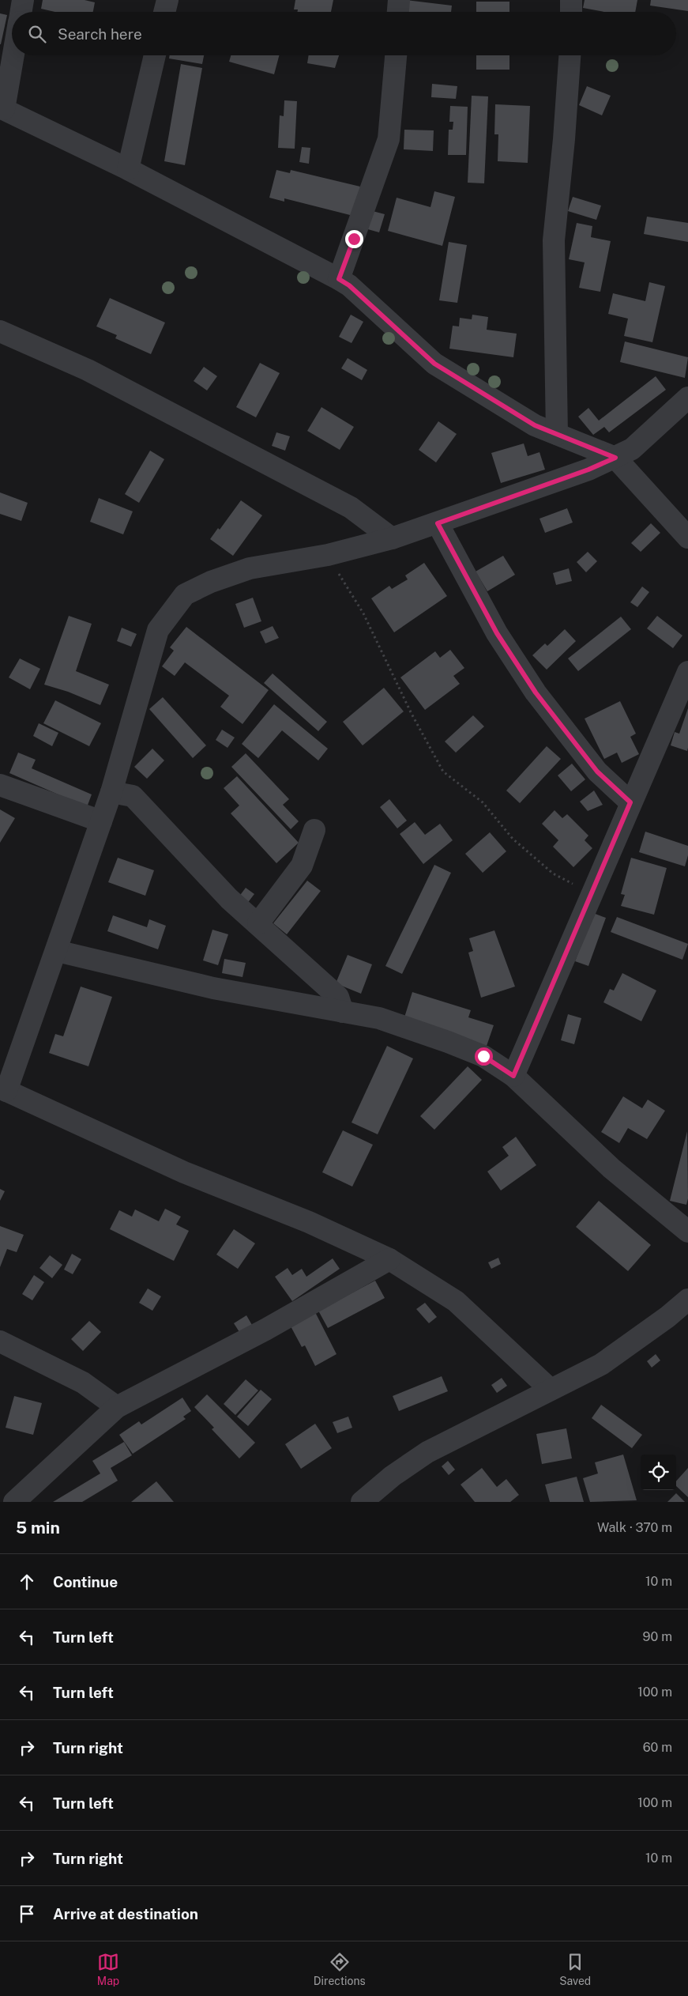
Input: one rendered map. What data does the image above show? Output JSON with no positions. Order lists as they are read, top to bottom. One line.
{"page":{"search":"Search here","heading":["5 min","Walk · 370 m"],"list":[["Continue","10 m"],["Turn left","90 m"],["Turn left","100 m"],["Turn right","60 m"],["Turn left","100 m"],["Turn right","10 m"],"Arrive at destination"],"nav":["Map","Directions","Saved"]}}
